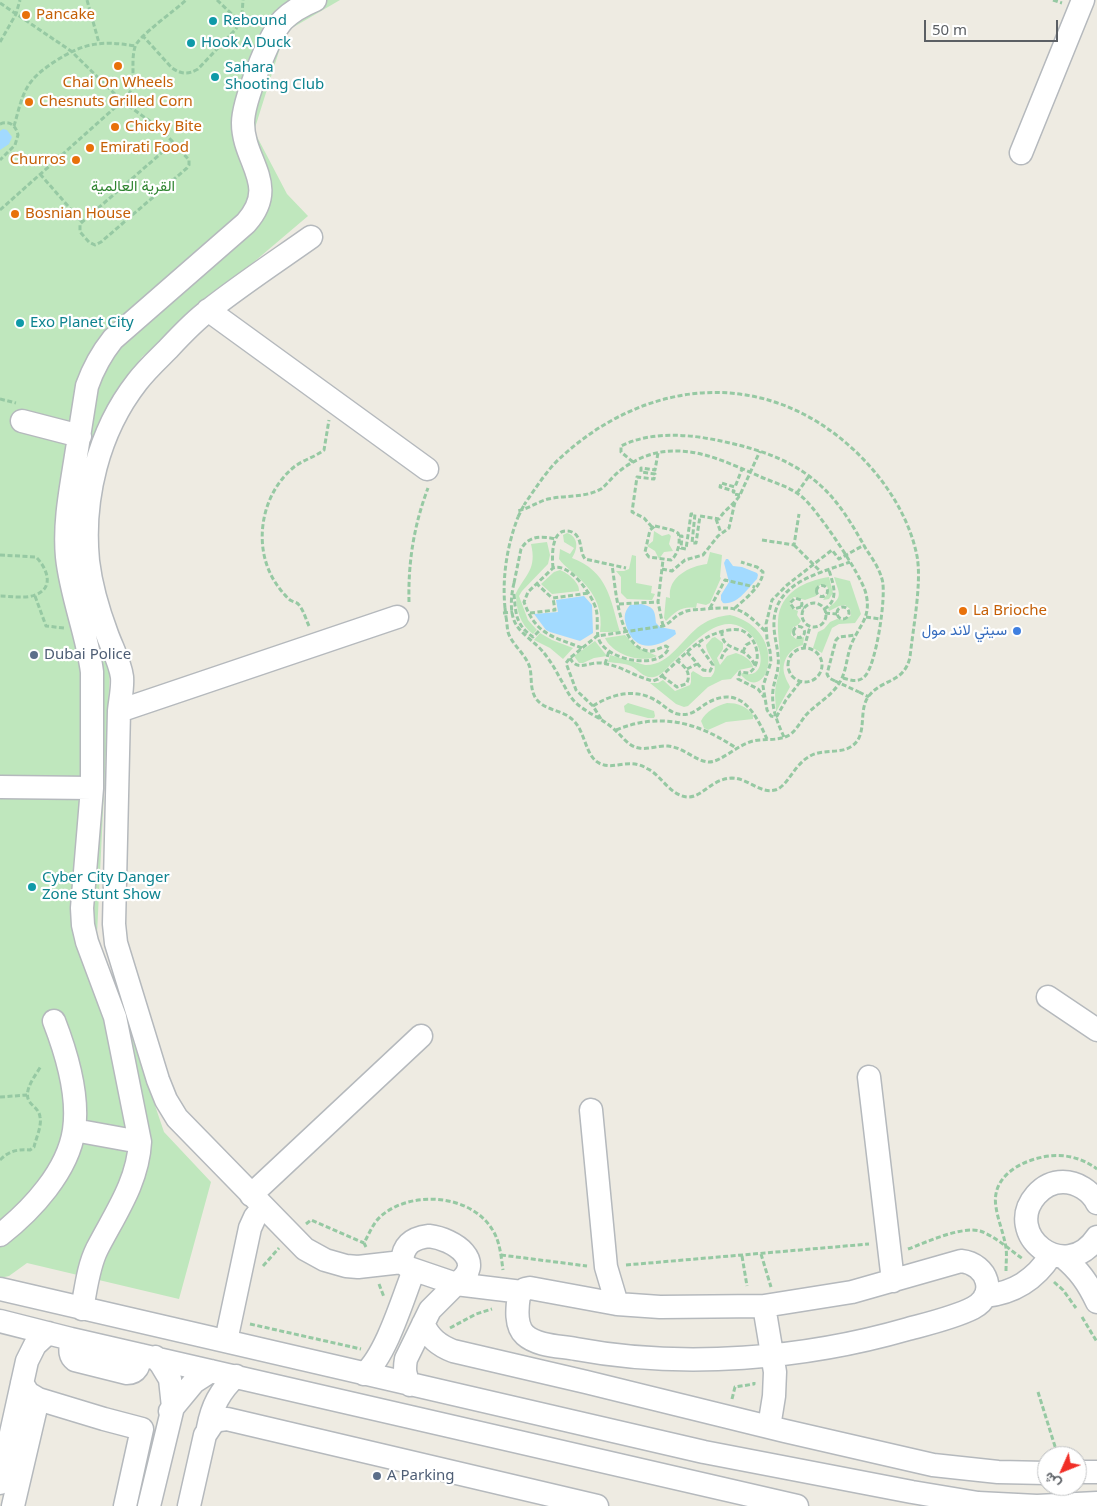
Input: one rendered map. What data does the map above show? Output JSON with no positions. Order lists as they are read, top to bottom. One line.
{"parks":["القرية العالمية"],"places":["Pancake","Rebound","Hook A Duck","Chai On Wheels","Sahara Shooting Club","Chesnuts Grilled Corn","Chicky Bite","Emirati Food","Churros","Bosnian House","Exo Planet City","La Brioche","سيتي لاند مول","Dubai Police","Cyber City Danger Zone Stunt Show","A Parking"],"scale_bar":"50 m","north":"bottom left"}
